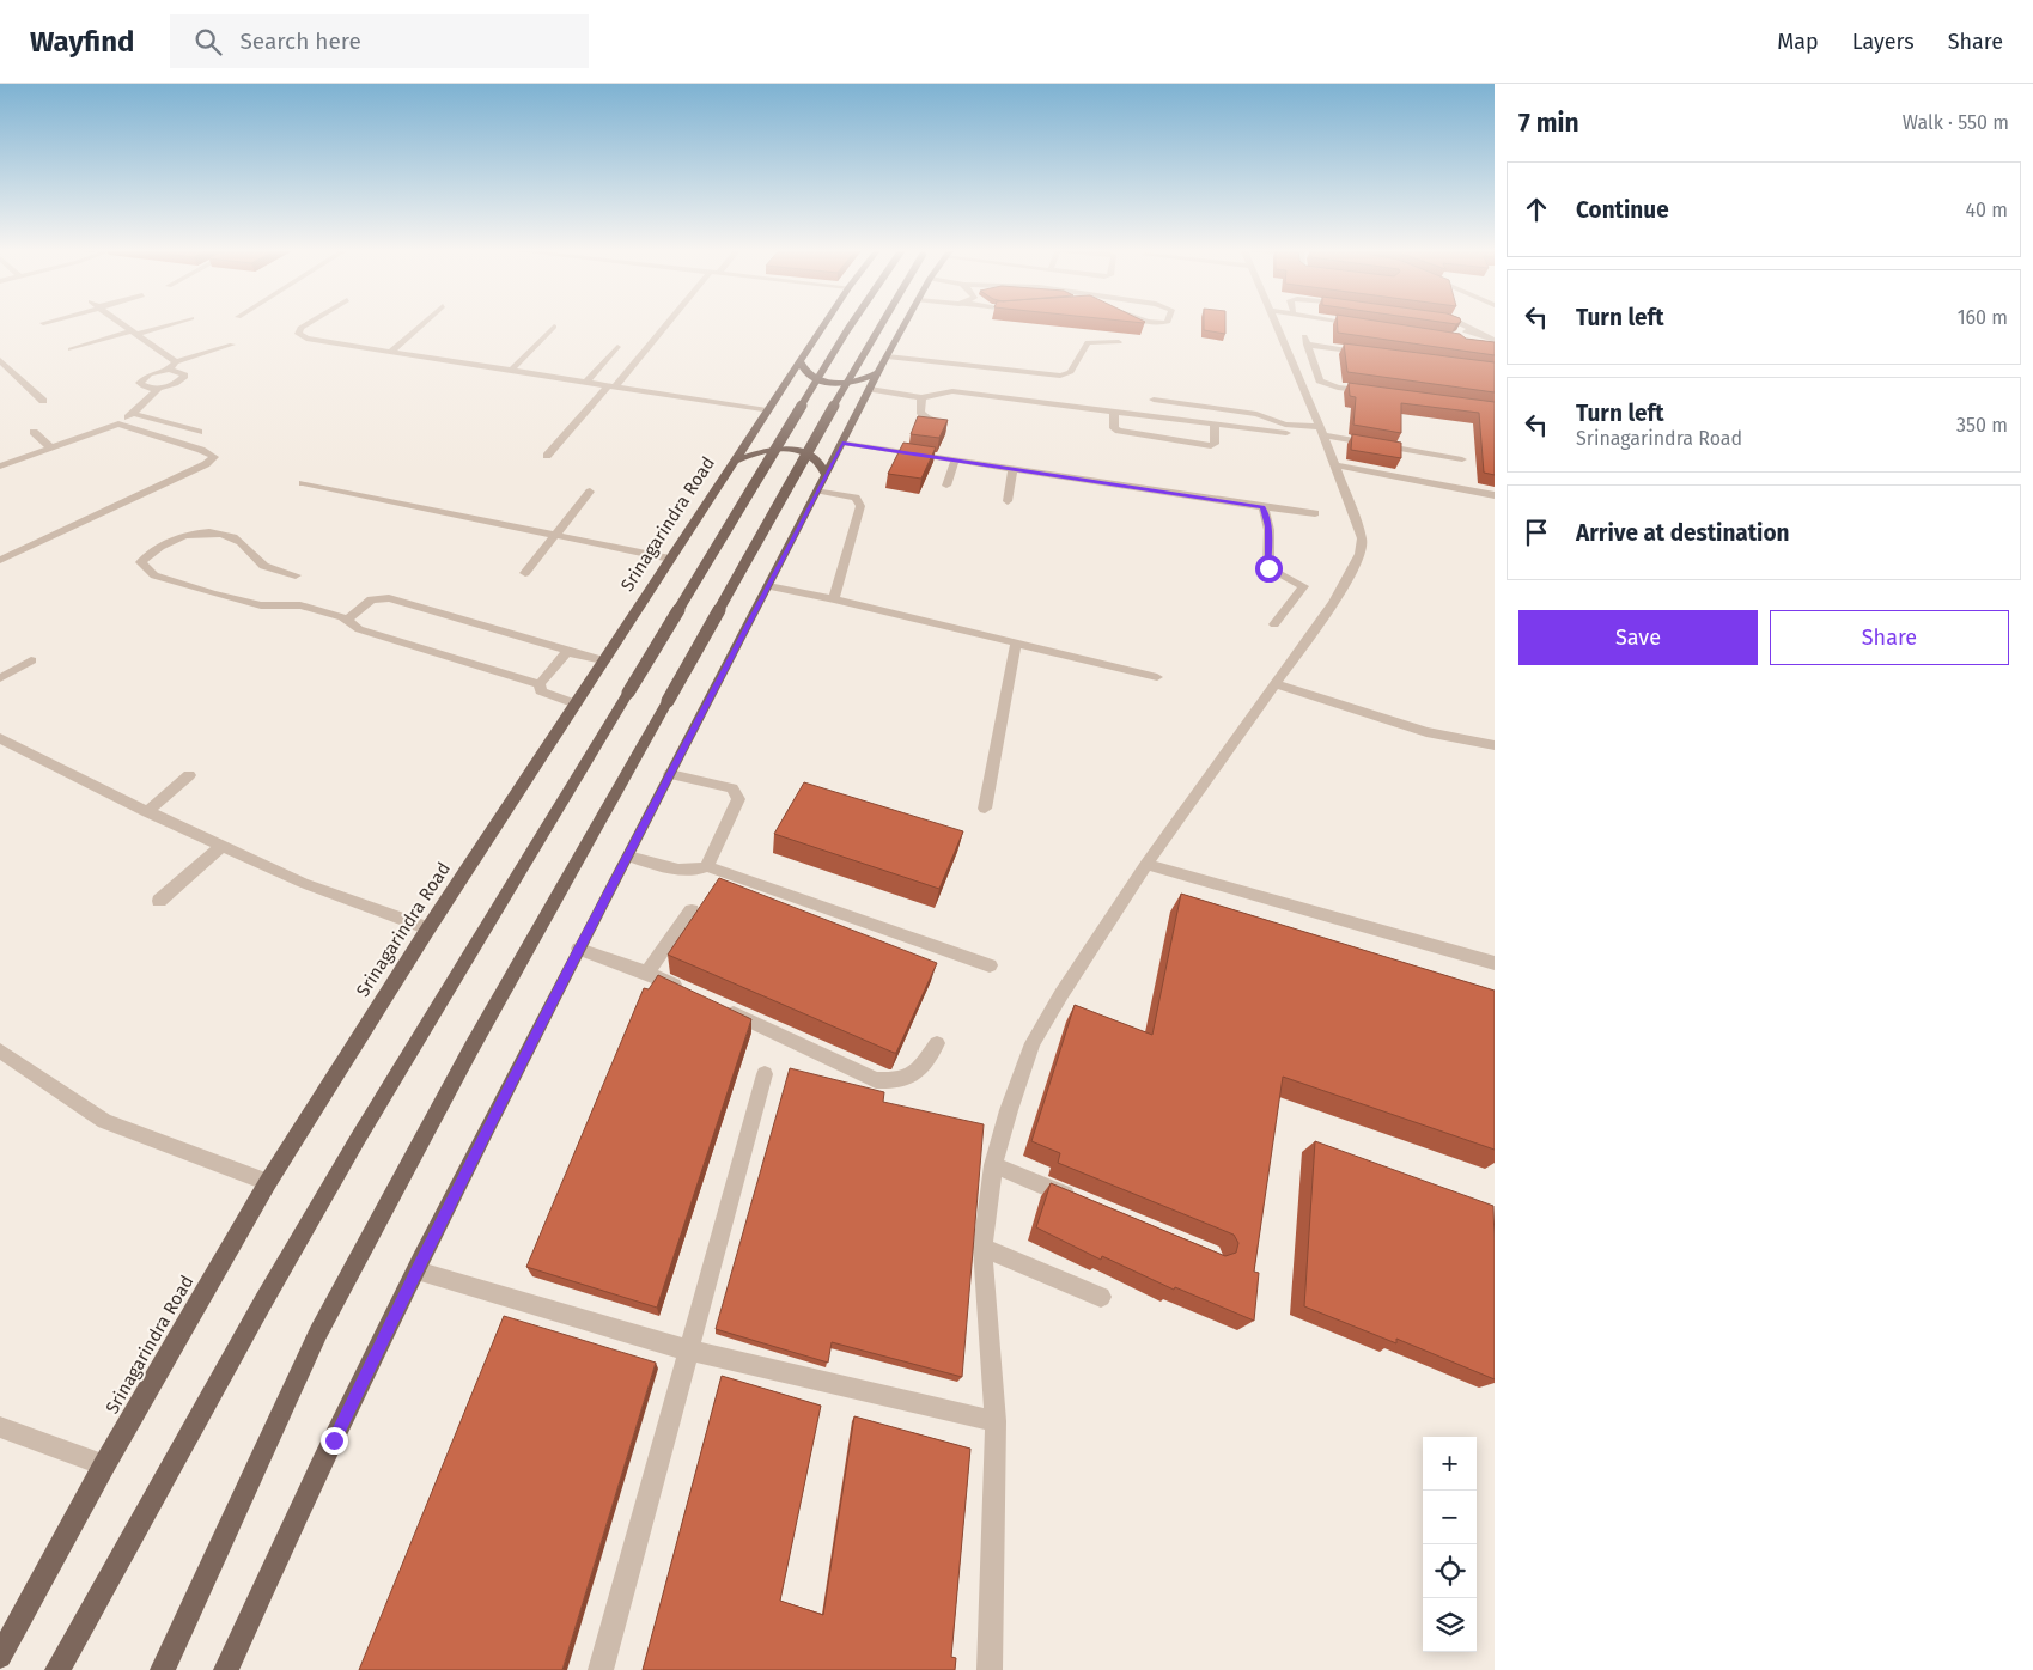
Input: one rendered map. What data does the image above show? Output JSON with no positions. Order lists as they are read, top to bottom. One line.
{"streets":{"main road":["Srinagarindra Road"]},"page":{"header":"Wayfind","search":"Search here","nav":["Map","Layers","Share"],"heading":["7 min","Walk · 550 m"],"list":[["Continue","40 m"],["Turn left","160 m"],["Turn left","Srinagarindra Road","350 m"],"Arrive at destination"],"buttons":["Save","Share"],"map_buttons":["+","−"]}}
